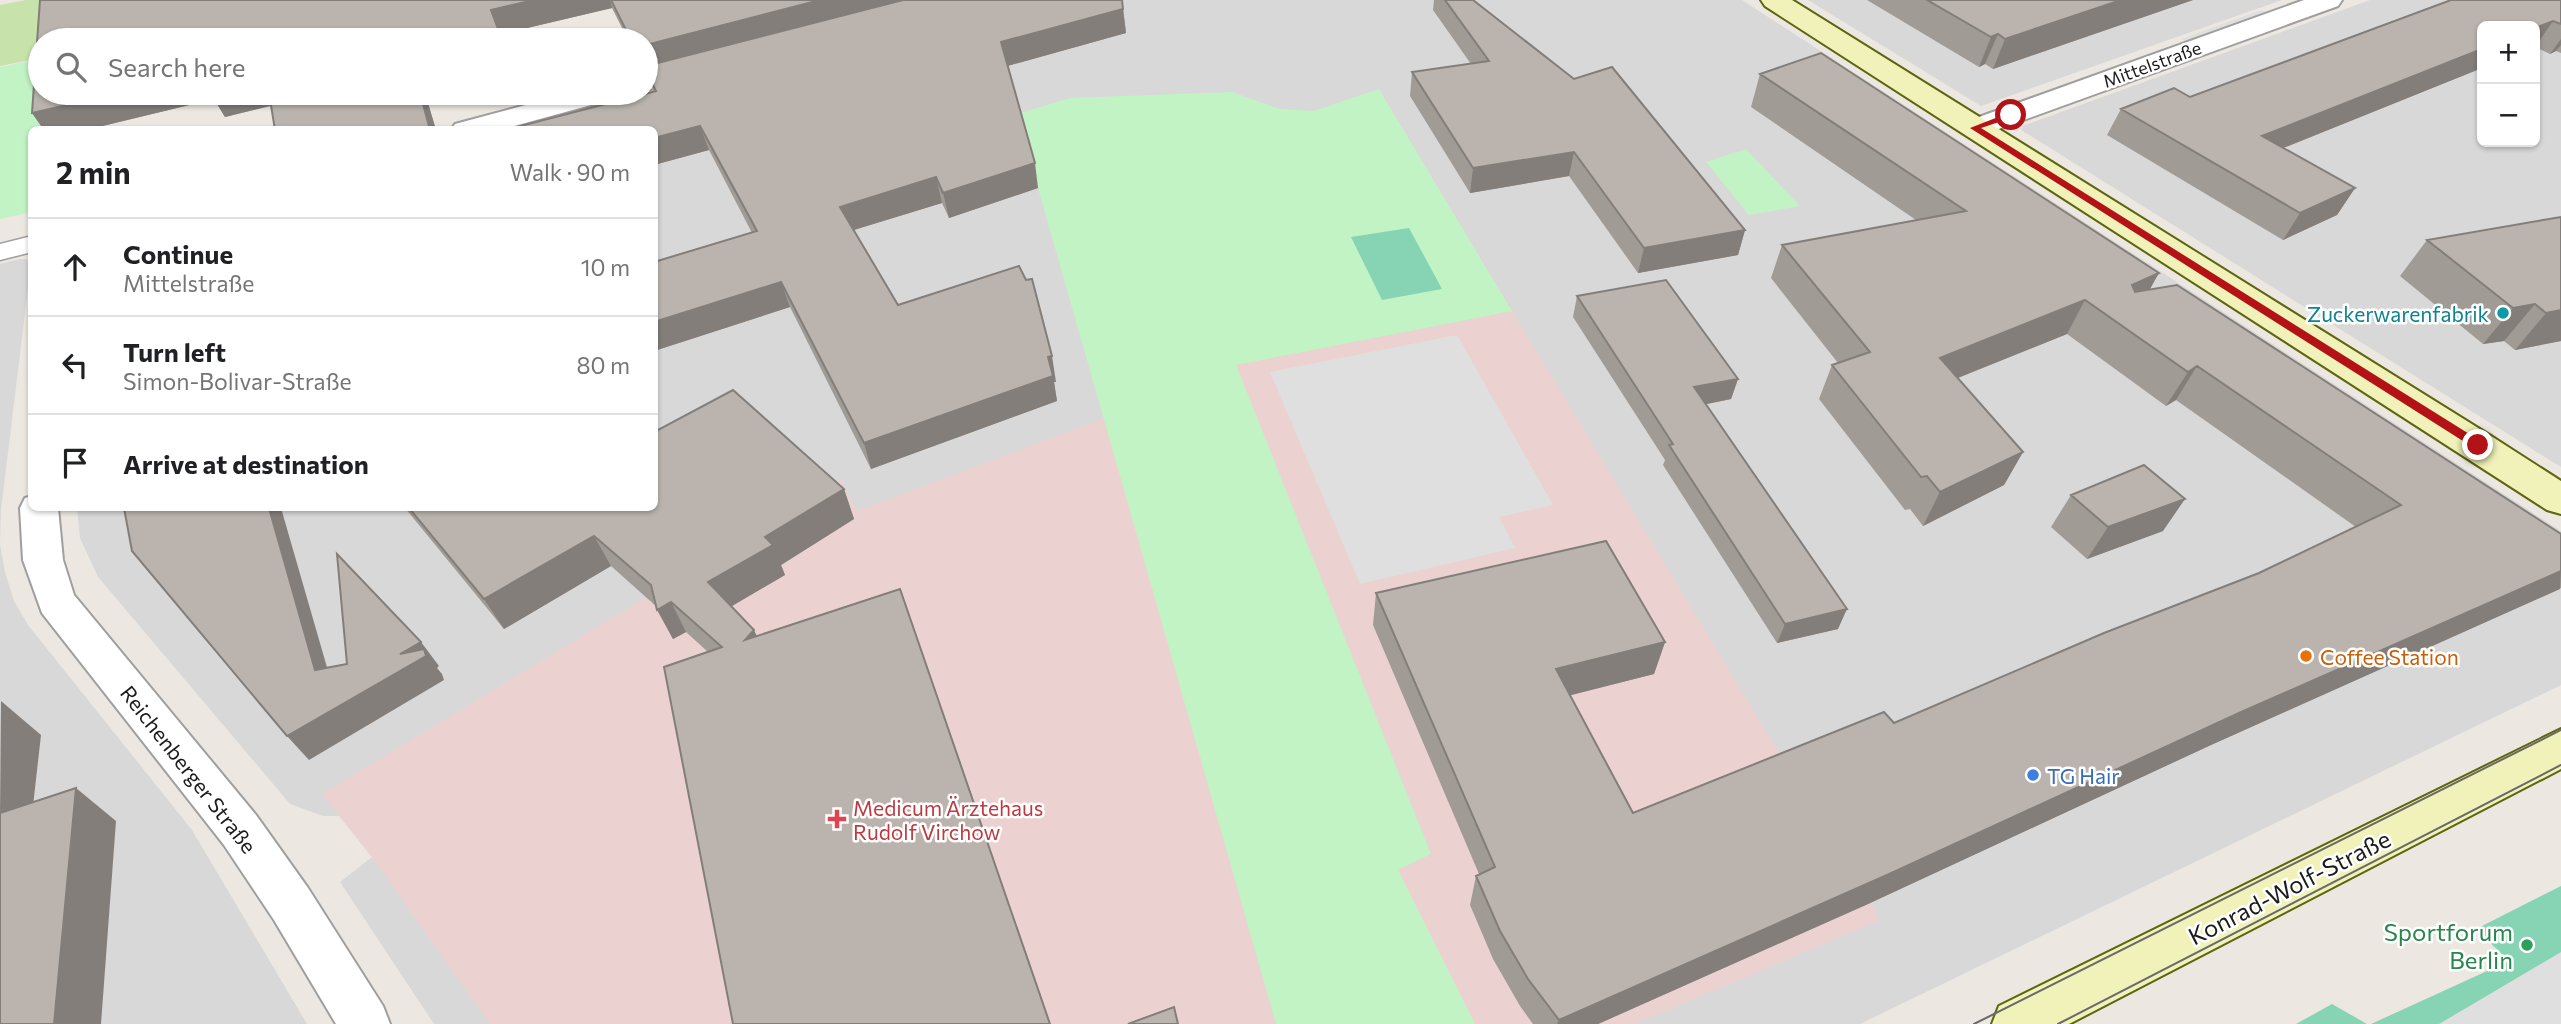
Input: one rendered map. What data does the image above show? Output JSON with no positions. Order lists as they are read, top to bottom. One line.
{"streets":{"street":["Mittelstraße","Reichenberger Straße","Konrad-Wolf-Straße"]},"places":{"other":["Zuckerwarenfabrik","Coffee Station","TG Hair","Sportforum Berlin"],"health":["Medicum Ärztehaus Rudolf Virchow"]},"page":{"map_buttons":["+","−"],"search":"Search here","heading":["2 min","Walk · 90 m"],"list":[["Continue","Mittelstraße","10 m"],["Turn left","Simon-Bolivar-Straße","80 m"],"Arrive at destination"]}}
